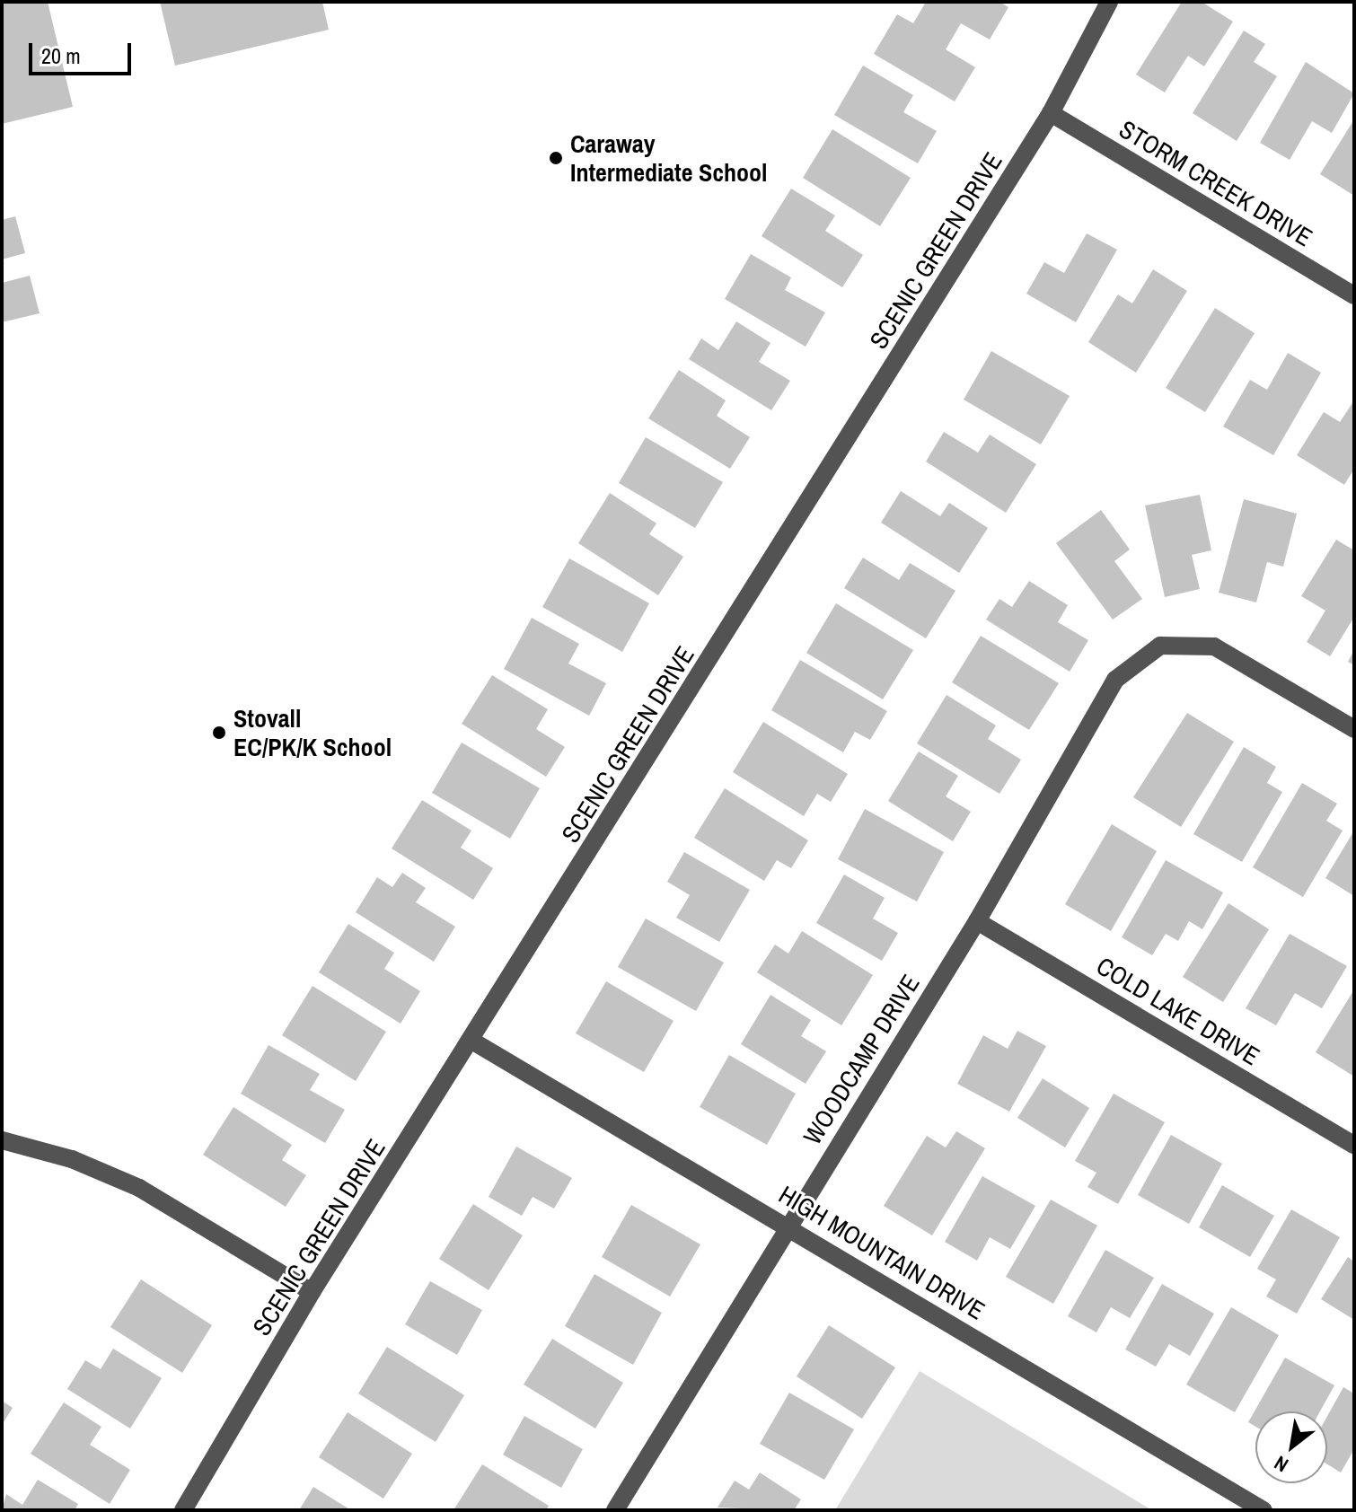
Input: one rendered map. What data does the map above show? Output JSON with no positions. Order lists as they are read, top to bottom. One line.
{"streets":{"street":["STORM CREEK DRIVE","SCENIC GREEN DRIVE","COLD LAKE DRIVE","WOODCAMP DRIVE","HIGH MOUNTAIN DRIVE"]},"crossings":[["STORM CREEK DRIVE","SCENIC GREEN DRIVE"],["SCENIC GREEN DRIVE","HIGH MOUNTAIN DRIVE"],["COLD LAKE DRIVE","WOODCAMP DRIVE"],["WOODCAMP DRIVE","HIGH MOUNTAIN DRIVE"]],"places":["Caraway Intermediate School","Stovall EC/PK/K School"],"scale_bar":"20 m","north":"bottom left"}
